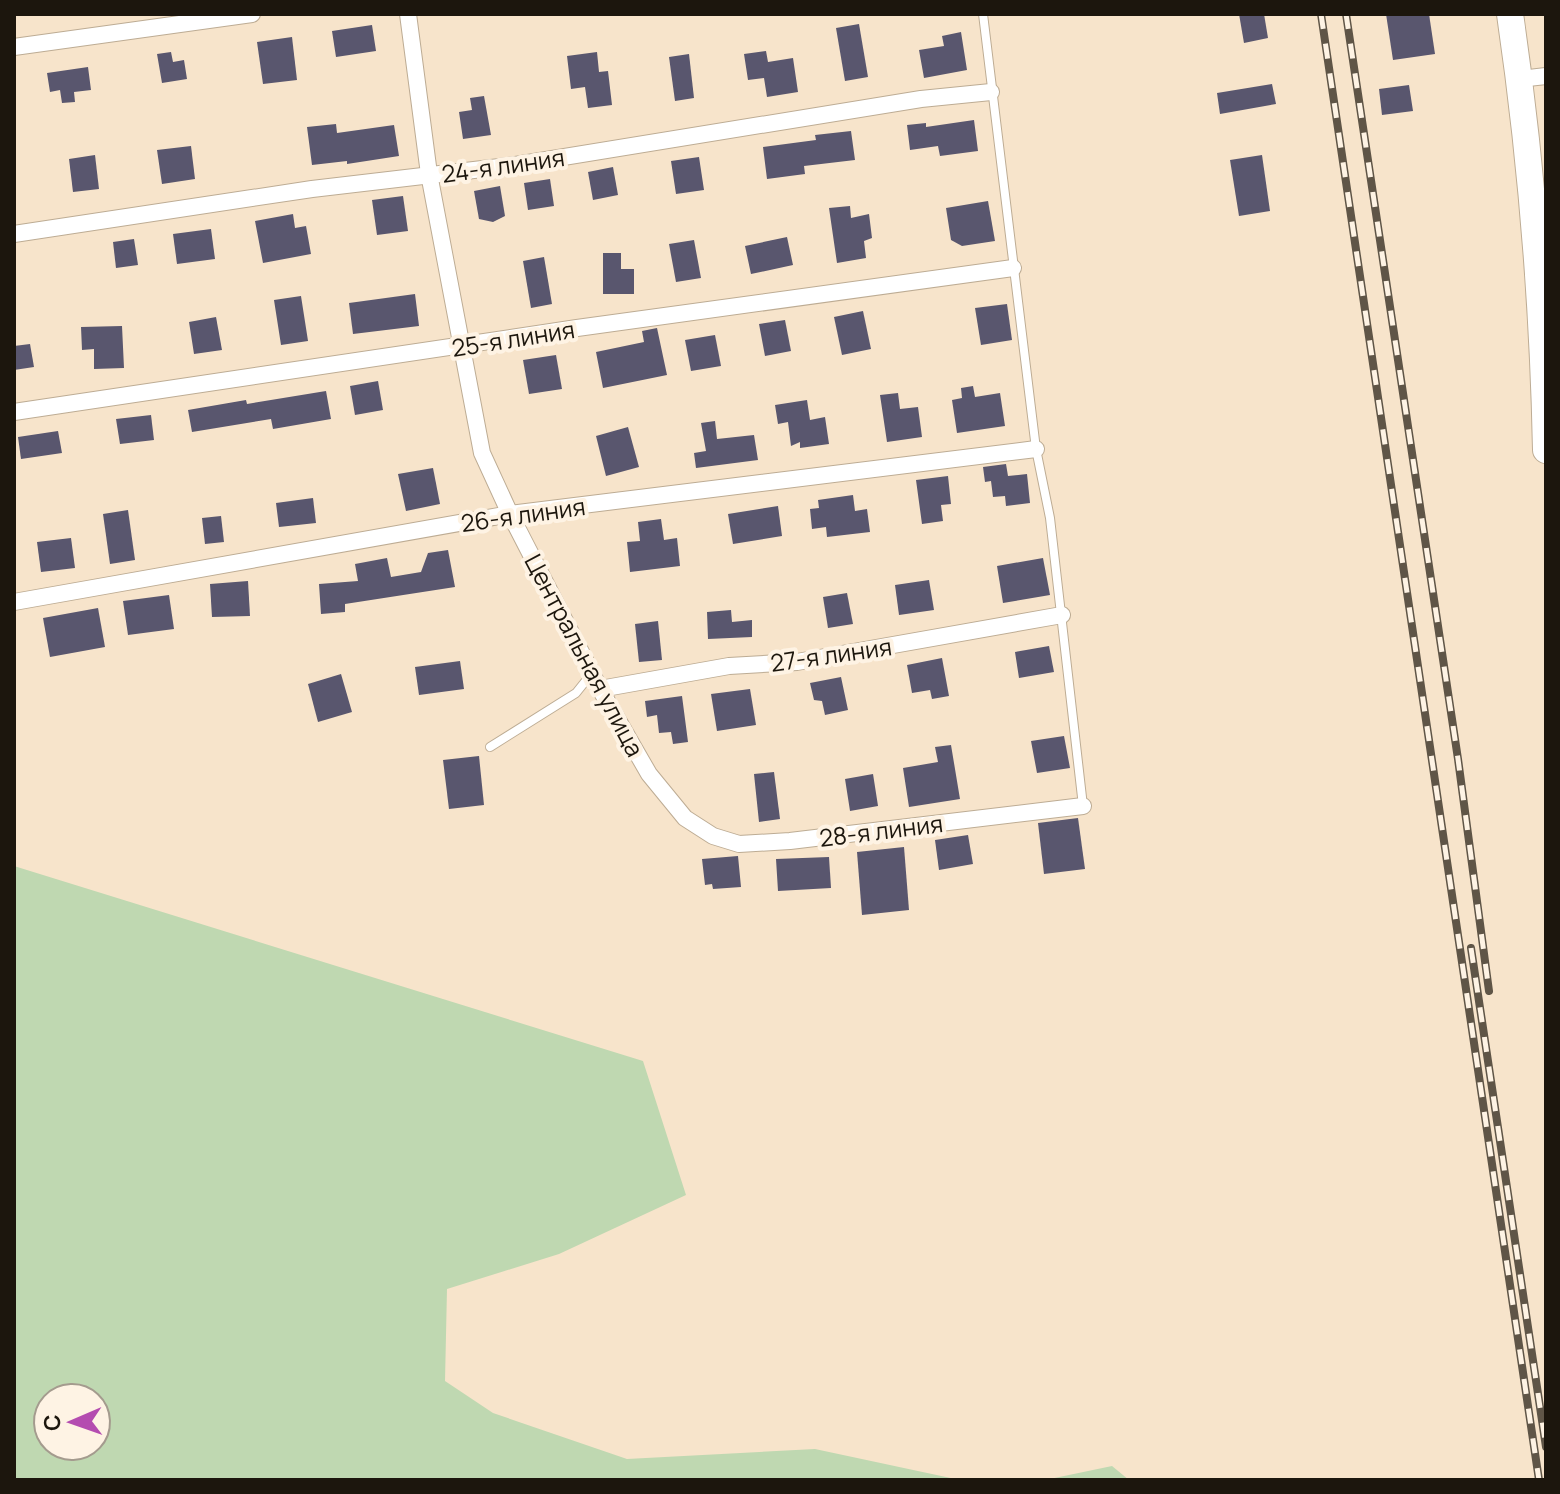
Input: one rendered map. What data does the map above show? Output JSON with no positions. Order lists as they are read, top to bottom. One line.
{"streets":{"street":["24-я линия","25-я линия","26-я линия","27-я линия","Центральная улица","28-я линия"]},"crossings":[["24-я линия","Центральная улица"],["25-я линия","Центральная улица"],["26-я линия","Центральная улица"],["27-я линия","Центральная улица"],["Центральная улица","28-я линия"]],"north":"left"}
